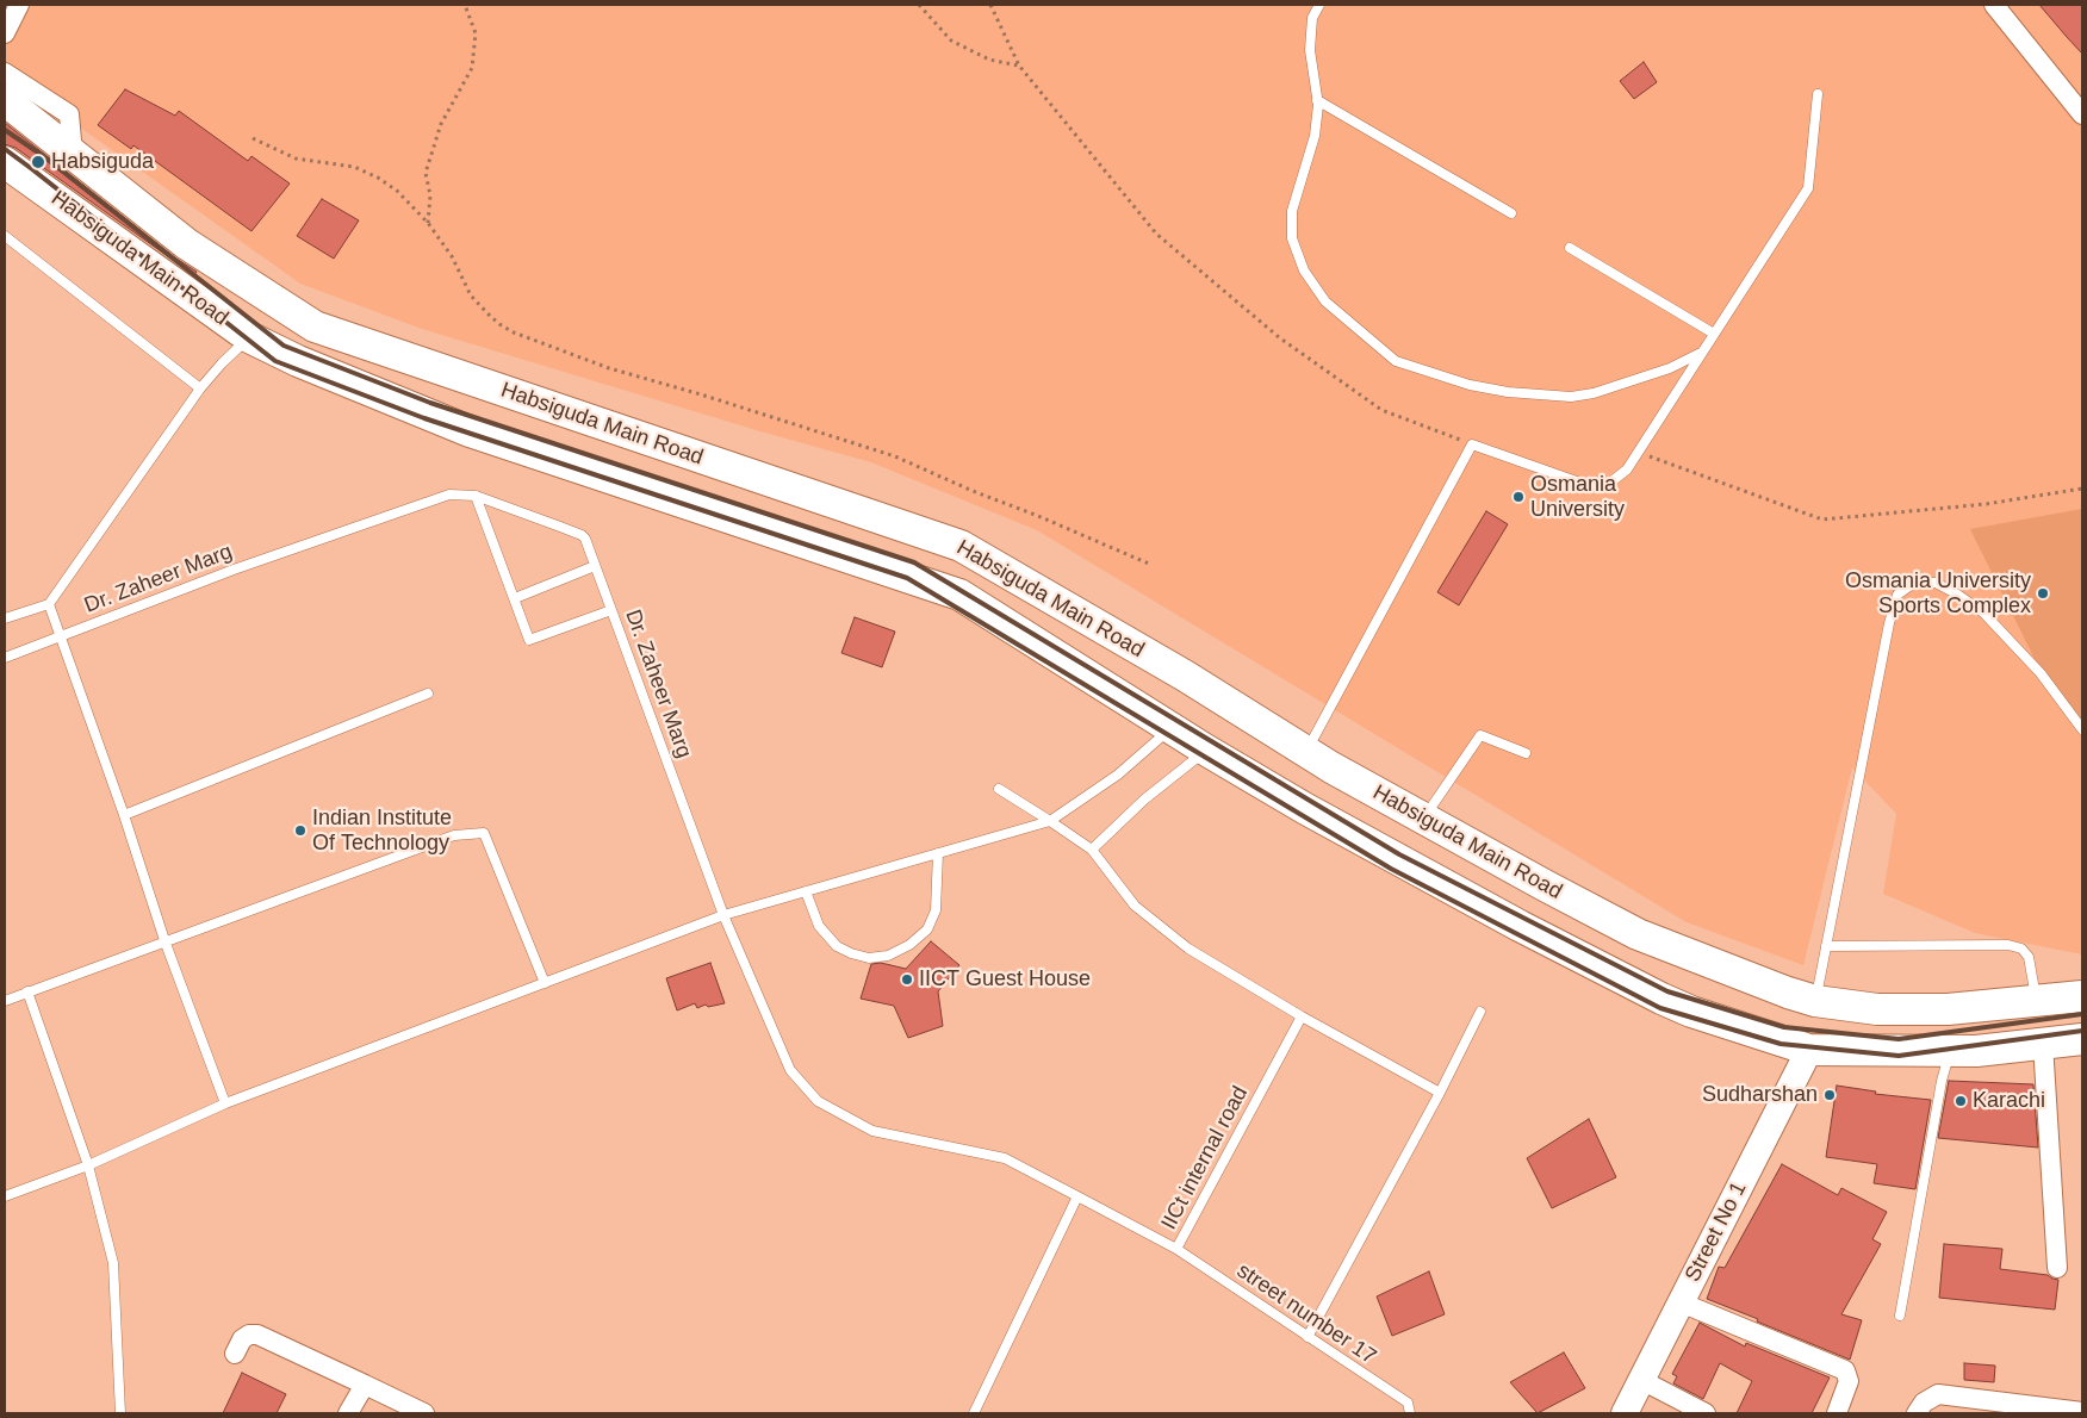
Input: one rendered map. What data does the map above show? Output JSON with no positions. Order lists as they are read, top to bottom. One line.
{"streets":{"main road":["Habsiguda Main Road"],"street":["Street No 1"],"lane":["Dr. Zaheer Marg","IICt internal road","street number 17"]},"crossings":[["Habsiguda Main Road","Street No 1"],["Dr. Zaheer Marg","IICt internal road"],["IICt internal road","street number 17"]],"places":["Habsiguda","Osmania University","Osmania University Sports Complex","Indian Institute Of Technology","IICT Guest House","Sudharshan","Karachi"]}
